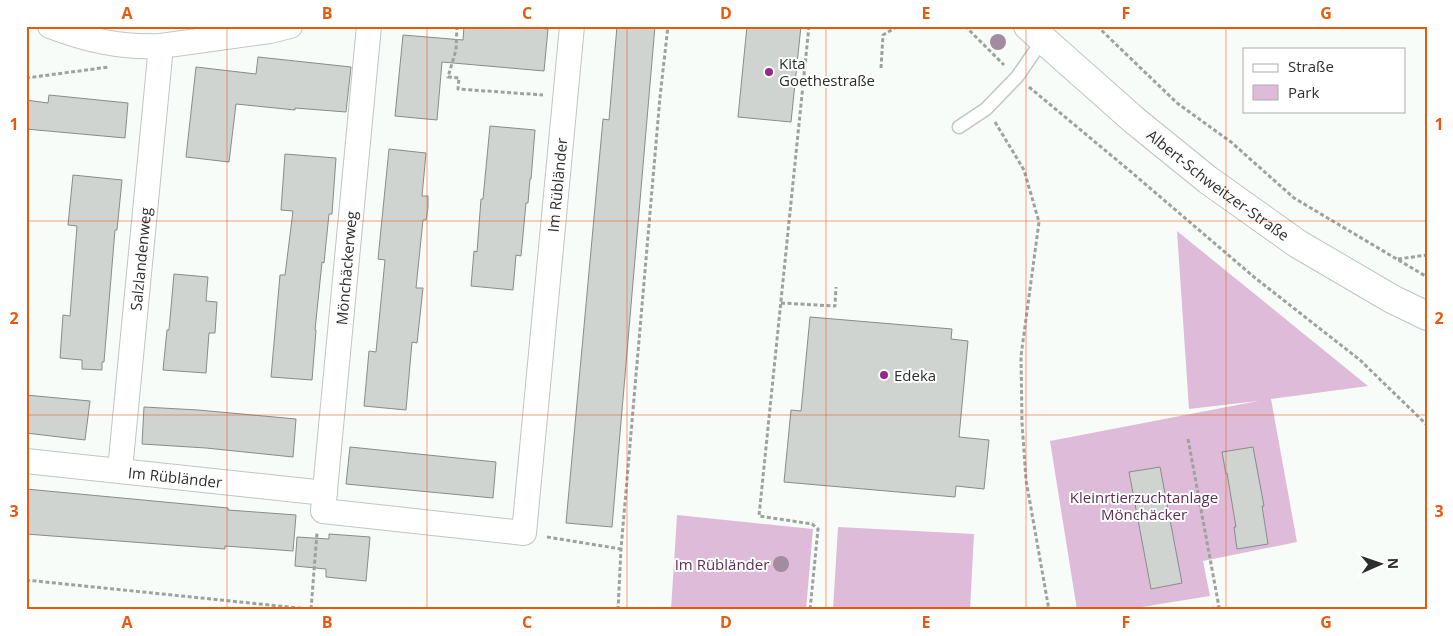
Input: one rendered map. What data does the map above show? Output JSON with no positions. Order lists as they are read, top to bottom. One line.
{"streets":{"street":["Albert-Schweitzer-Straße","Im Rübländer","Salzlandenweg","Mönchäckerweg"]},"crossings":[["Im Rübländer","Salzlandenweg"],["Im Rübländer","Mönchäckerweg"]],"parks":["Kleinrtierzuchtanlage Mönchäcker","Im Rübländer"],"places":["Kita Goethestraße","Edeka"],"legend":["Straße","Park"],"north":"right","grid":{"columns":["A","B","C","D","E","F","G"],"rows":["1","2","3"]}}
